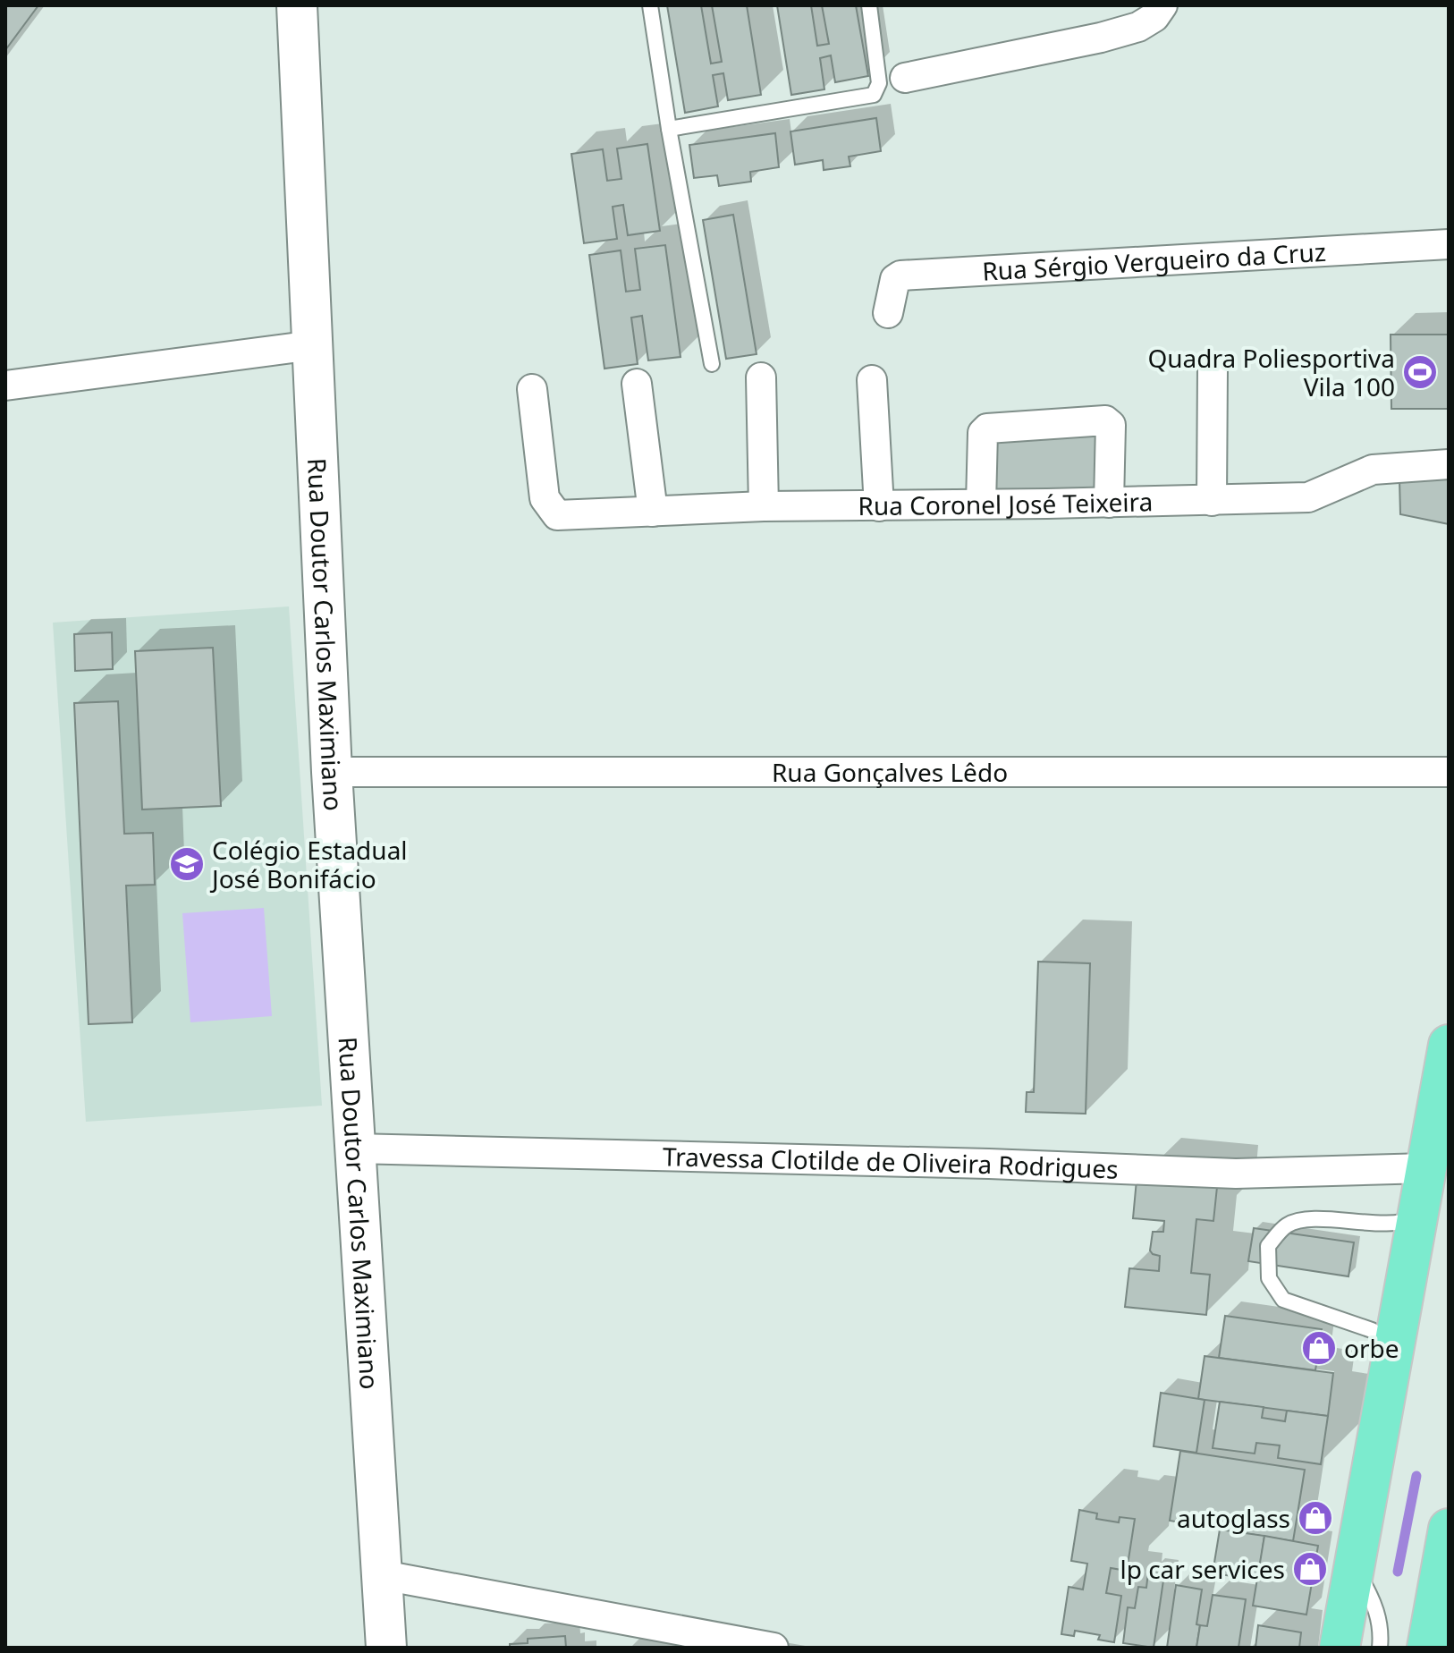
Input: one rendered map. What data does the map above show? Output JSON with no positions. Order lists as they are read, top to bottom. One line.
{"streets":{"main road":["Rua Doutor Carlos Maximiano"],"street":["Rua Sérgio Vergueiro da Cruz","Rua Coronel José Teixeira","Rua Gonçalves Lêdo","Travessa Clotilde de Oliveira Rodrigues"]},"crossings":[["Rua Doutor Carlos Maximiano","Rua Gonçalves Lêdo"],["Rua Doutor Carlos Maximiano","Travessa Clotilde de Oliveira Rodrigues"]],"places":{"sports":["Quadra Poliesportiva Vila 100"],"school or university":["Colégio Estadual José Bonifácio"],"shop":["orbe","autoglass","lp car services"]}}
